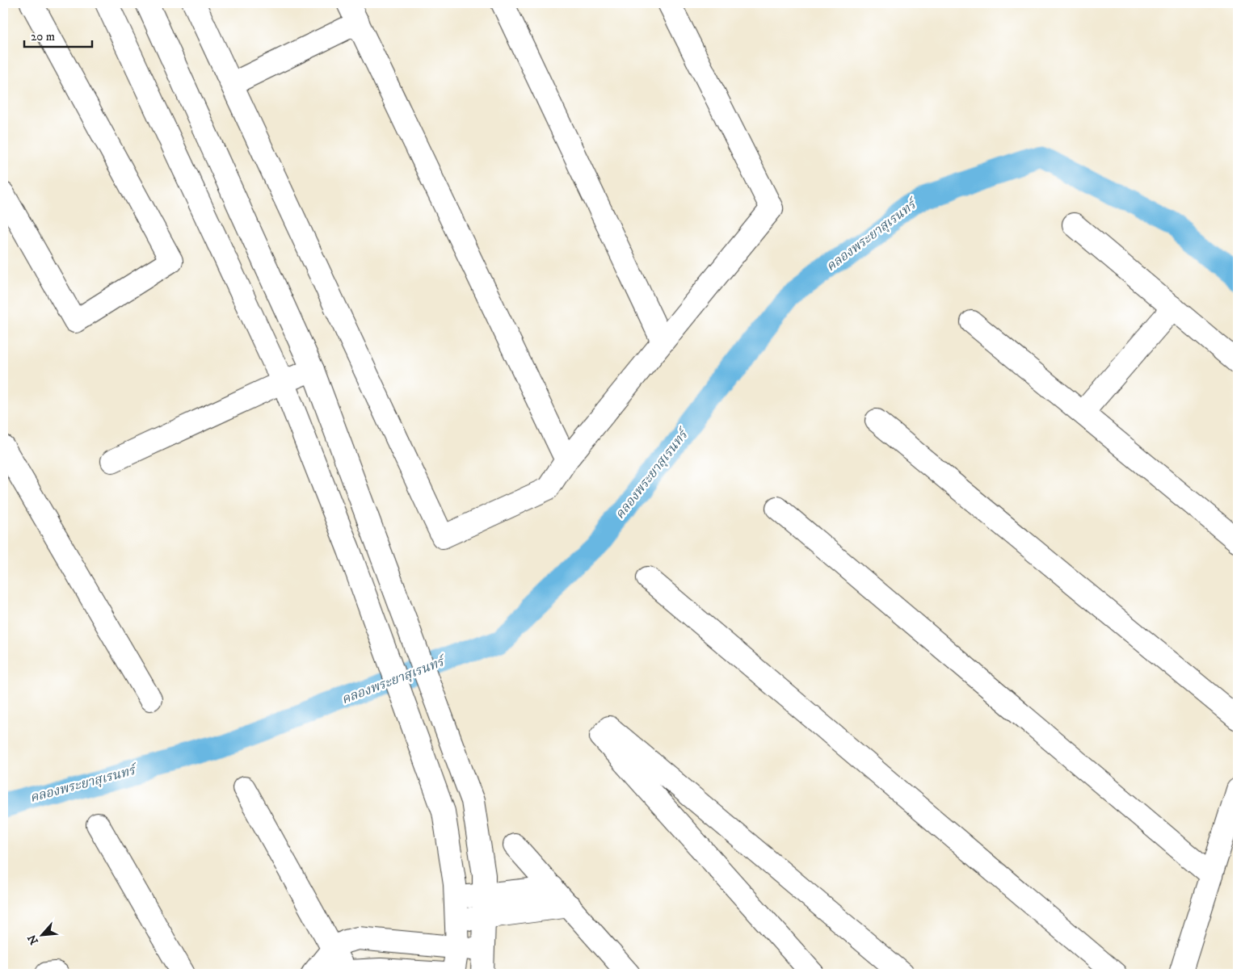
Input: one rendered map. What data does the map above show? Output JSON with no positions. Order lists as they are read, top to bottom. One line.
{"water":["คลองพระยาสุเรนทร์"],"scale_bar":"20 m","north":"bottom left"}
